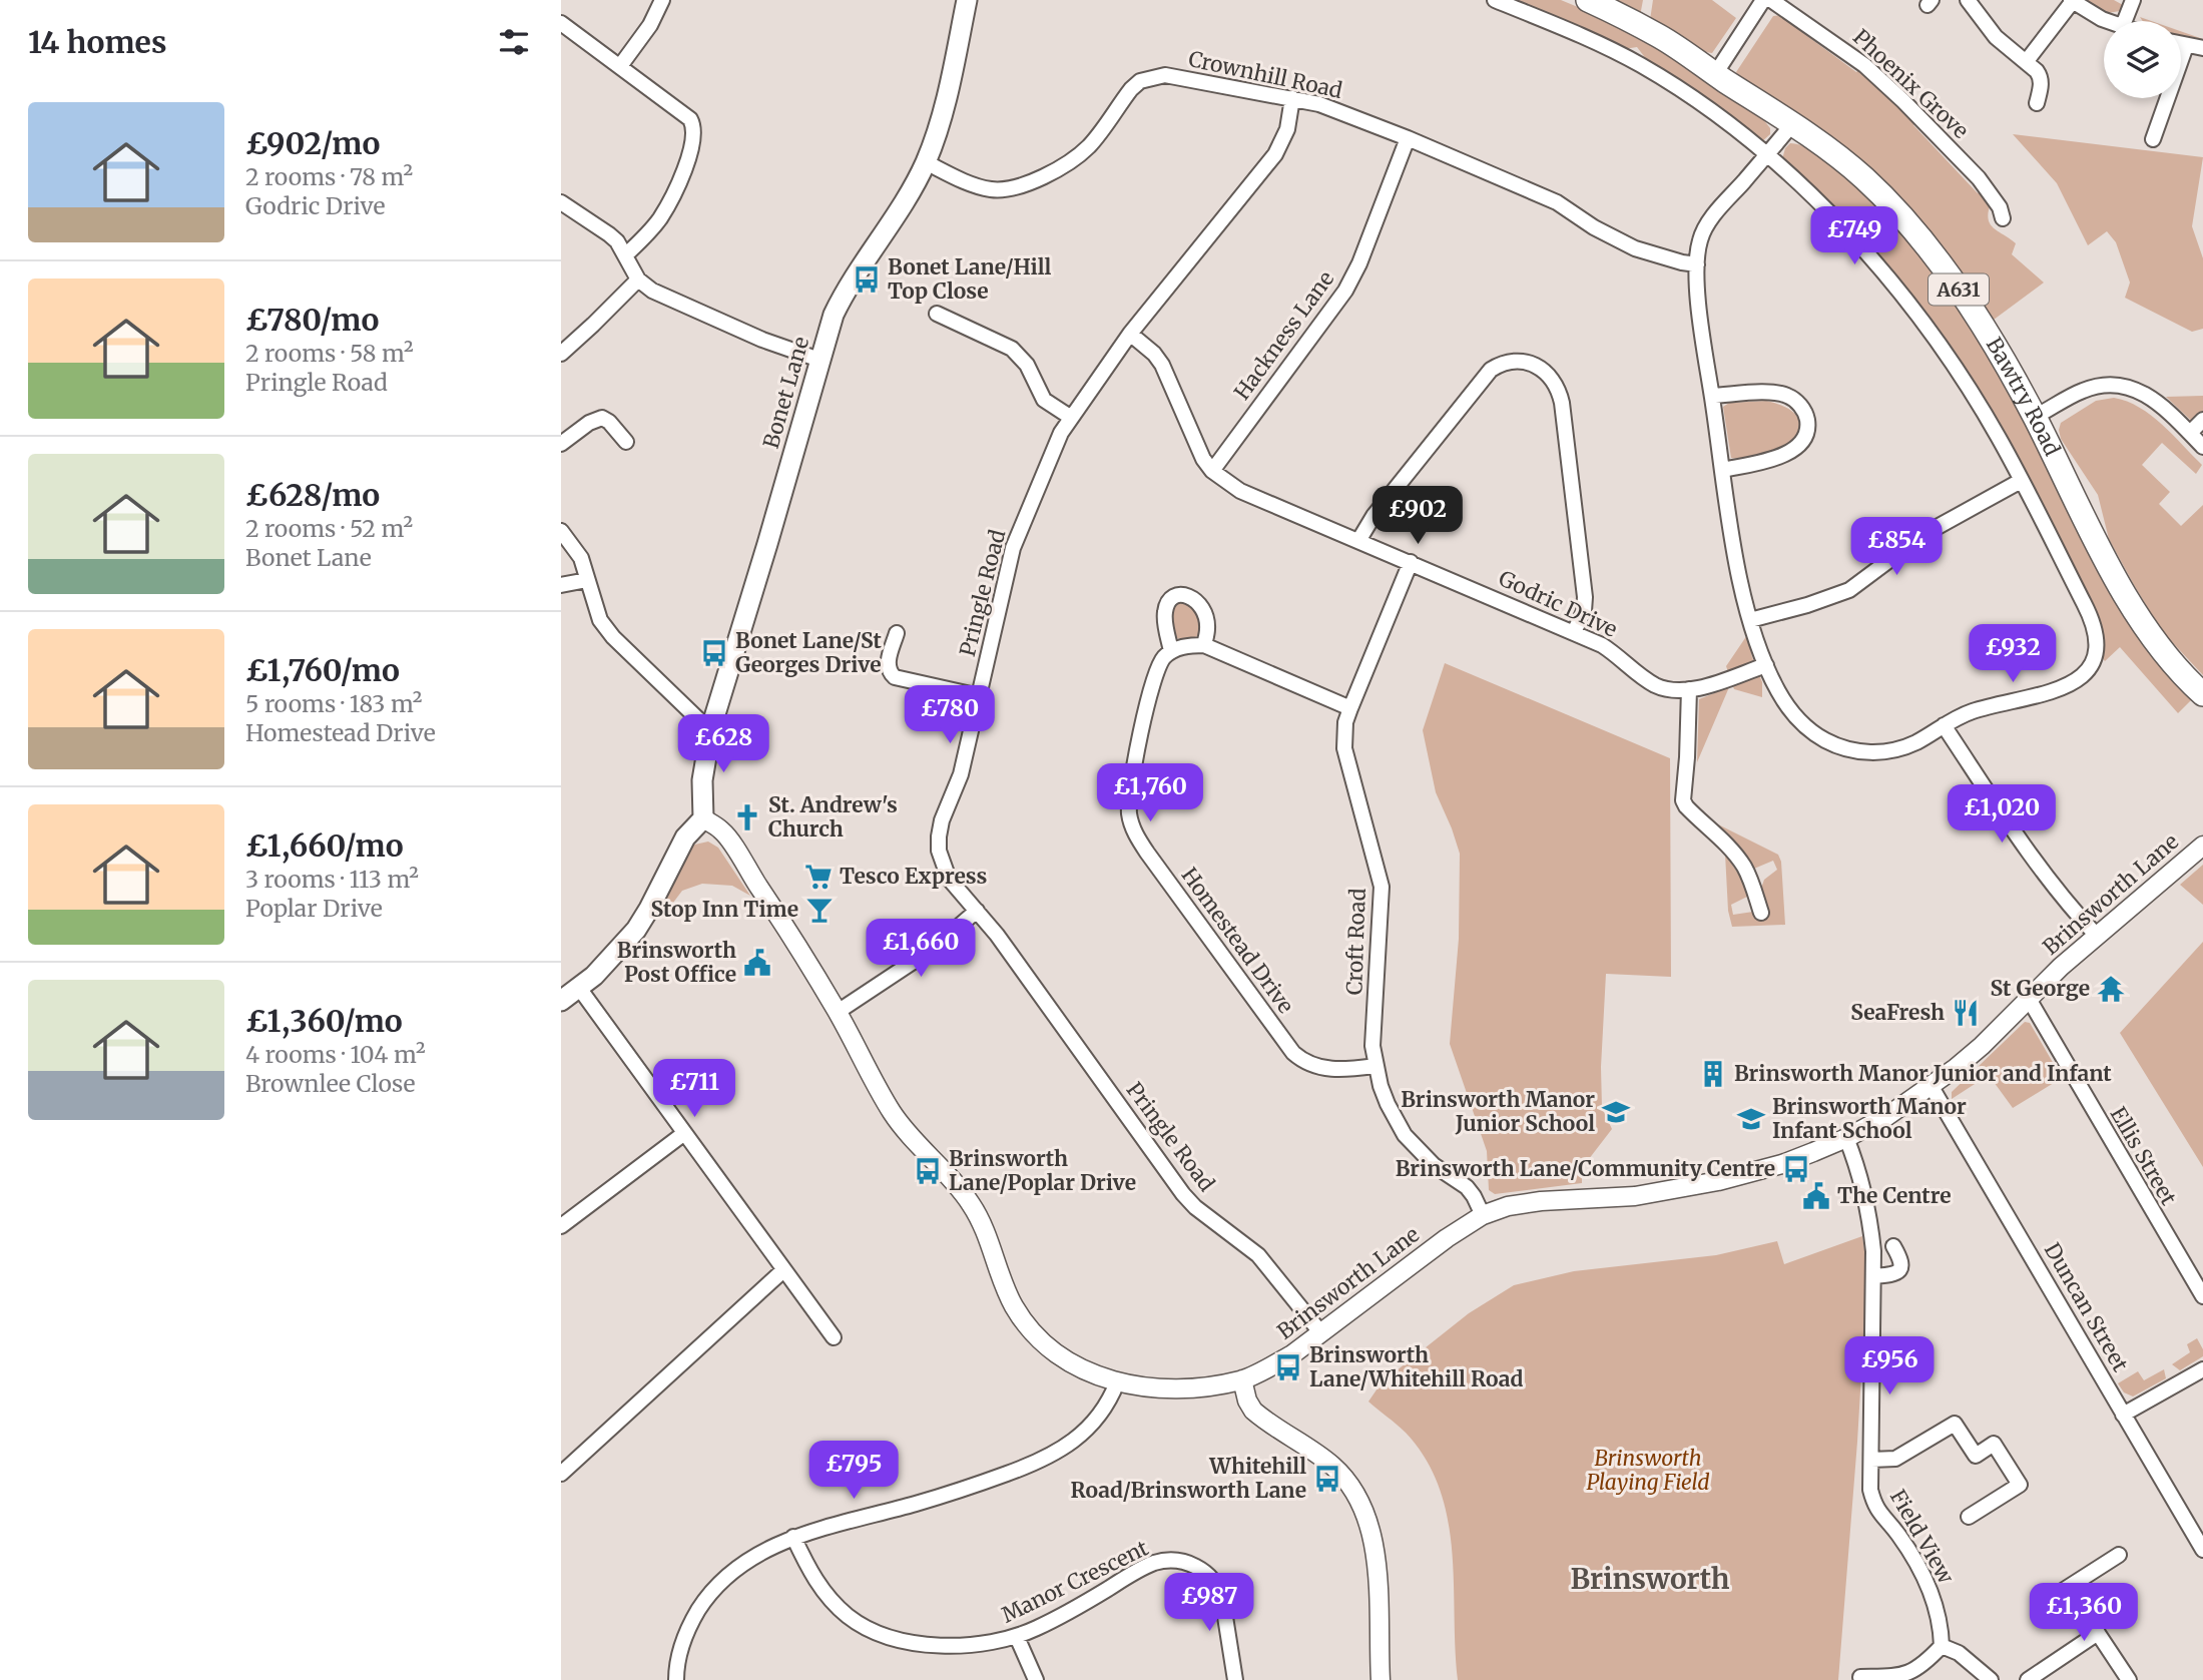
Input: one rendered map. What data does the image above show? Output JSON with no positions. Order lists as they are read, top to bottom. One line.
{"streets":{"main road":["A631","Bonet Lane","Bawtry Road"],"street":["Crownhill Road","Phoenix Grove","Hackness Lane","Pringle Road","Godric Drive","Brinsworth Lane","Homestead Drive","Croft Road","Ellis Street","Duncan Street","Field View","Manor Crescent"]},"crossings":[["Crownhill Road","Hackness Lane"],["Crownhill Road","Bonet Lane"],["Crownhill Road","Pringle Road"],["Hackness Lane","Godric Drive"],["Bonet Lane","Brinsworth Lane"],["Pringle Road","Godric Drive"],["Pringle Road","Brinsworth Lane"],["Godric Drive","Croft Road"],["Brinsworth Lane","Croft Road"],["Brinsworth Lane","Ellis Street"],["Brinsworth Lane","Duncan Street"],["Brinsworth Lane","Field View"],["Homestead Drive","Croft Road"]],"districts":["Brinsworth"],"parks":["Brinsworth Playing Field"],"places":{"bus stop":["Bonet Lane/Hill Top Close","Bonet Lane/St Georges Drive","Brinsworth Lane/Community Centre","Brinsworth Lane/Poplar Drive","Brinsworth Lane/Whitehill Road","Whitehill Road/Brinsworth Lane"],"church":["St. Andrew's Church"],"supermarket":["Tesco Express"],"bar":["Stop Inn Time"],"public building":["Brinsworth Post Office","The Centre"],"temple":["St George"],"restaurant":["SeaFresh"],"building":["Brinsworth Manor Junior and Infant"],"school or university":["Brinsworth Manor Junior School","Brinsworth Manor Infant School"]},"page":{"heading":"14 homes","list":[{"name":"£902/mo","note":"2 rooms · 78 m² · Godric Drive"},{"name":"£780/mo","note":"2 rooms · 58 m² · Pringle Road"},{"name":"£628/mo","note":"2 rooms · 52 m² · Bonet Lane"},{"name":"£1,760/mo","note":"5 rooms · 183 m² · Homestead Drive"},{"name":"£1,660/mo","note":"3 rooms · 113 m² · Poplar Drive"},{"name":"£1,360/mo","note":"4 rooms · 104 m² · Brownlee Close"}],"price":["£749","£902","£854","£932","£780","£628","£1,760","£1,020","£1,660","£711","£956","£795","£987","£1,360"]}}
